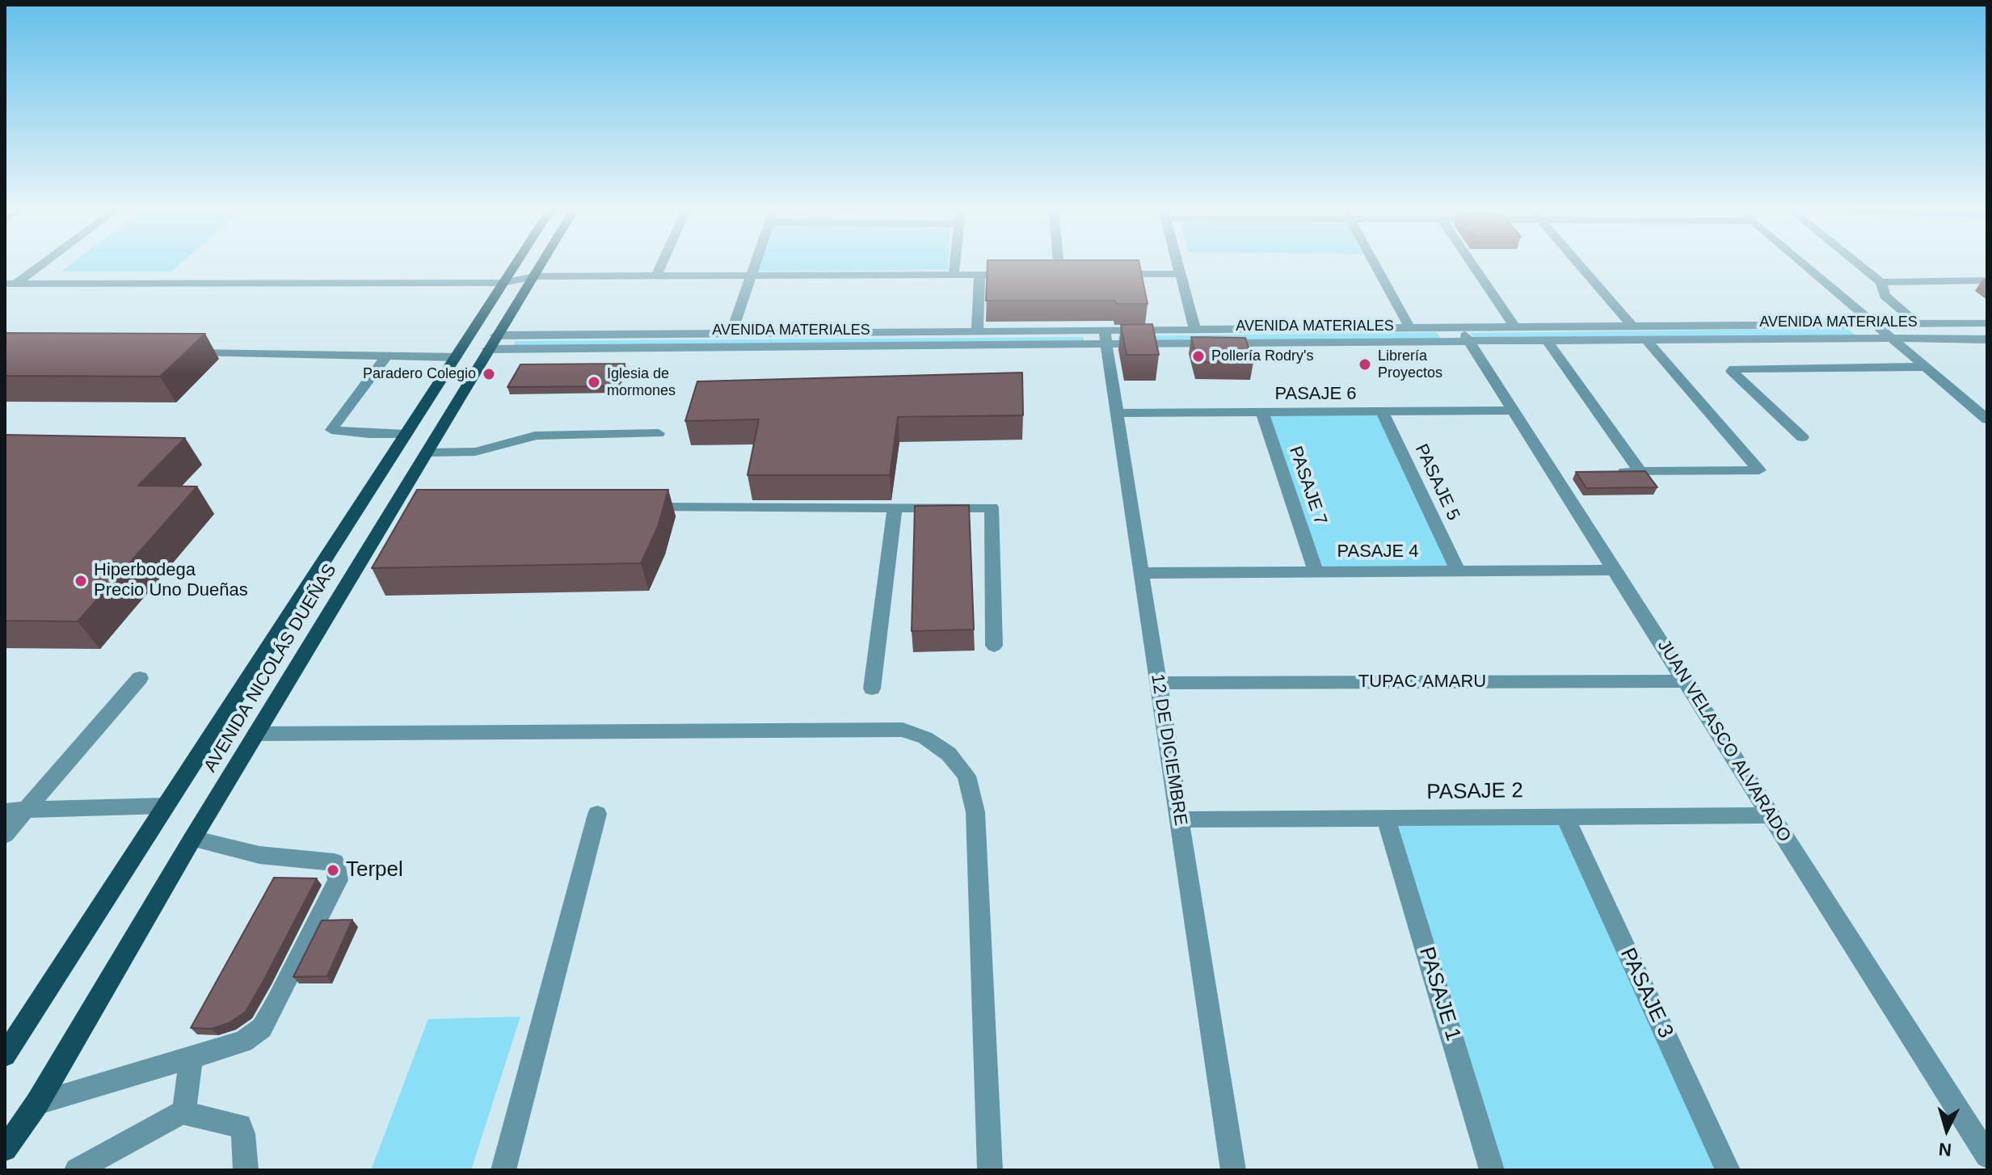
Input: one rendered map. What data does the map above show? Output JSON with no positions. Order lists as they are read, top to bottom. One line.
{"streets":{"main road":["AVENIDA NICOLÁS DUEÑAS"],"street":["AVENIDA MATERIALES","PASAJE 6","PASAJE 5","PASAJE 7","PASAJE 4","TUPAC AMARU","JUAN VELASCO ALVARADO","12 DE DICIEMBRE","PASAJE 2","PASAJE 3","PASAJE 1"]},"crossings":[["AVENIDA MATERIALES","AVENIDA NICOLÁS DUEÑAS"],["AVENIDA MATERIALES","JUAN VELASCO ALVARADO"],["AVENIDA MATERIALES","12 DE DICIEMBRE"],["PASAJE 6","PASAJE 5"],["PASAJE 6","PASAJE 7"],["PASAJE 6","JUAN VELASCO ALVARADO"],["PASAJE 6","12 DE DICIEMBRE"],["PASAJE 5","PASAJE 4"],["PASAJE 7","PASAJE 4"],["PASAJE 4","JUAN VELASCO ALVARADO"],["PASAJE 4","12 DE DICIEMBRE"],["TUPAC AMARU","JUAN VELASCO ALVARADO"],["TUPAC AMARU","12 DE DICIEMBRE"],["JUAN VELASCO ALVARADO","PASAJE 2"],["12 DE DICIEMBRE","PASAJE 2"],["PASAJE 2","PASAJE 3"],["PASAJE 2","PASAJE 1"]],"places":["Pollería Rodry's","Librería Proyectos","Paradero Colegio","Iglesia de mormones","Hiperbodega Precio Uno Dueñas","Terpel"],"north":"bottom"}
